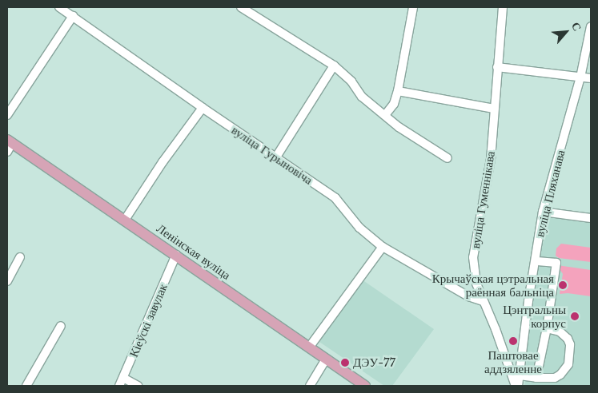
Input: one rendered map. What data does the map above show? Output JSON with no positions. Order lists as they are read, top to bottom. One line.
{"streets":{"main road":["Ленінская вуліца"],"street":["вуліца Гурыновіча","вуліца Пляханава","вуліца Гуменнікава","Кіеўскі завулак"]},"crossings":[["вуліца Гурыновіча","вуліца Гуменнікава"],["вуліца Пляханава","вуліца Гуменнікава"],["Ленінская вуліца","Кіеўскі завулак"]],"places":["Крычаўская цэтральная раённая бальніца","Цэнтральны корпус","Паштовае аддзяленне","ДЭУ-77"],"north":"top right"}
